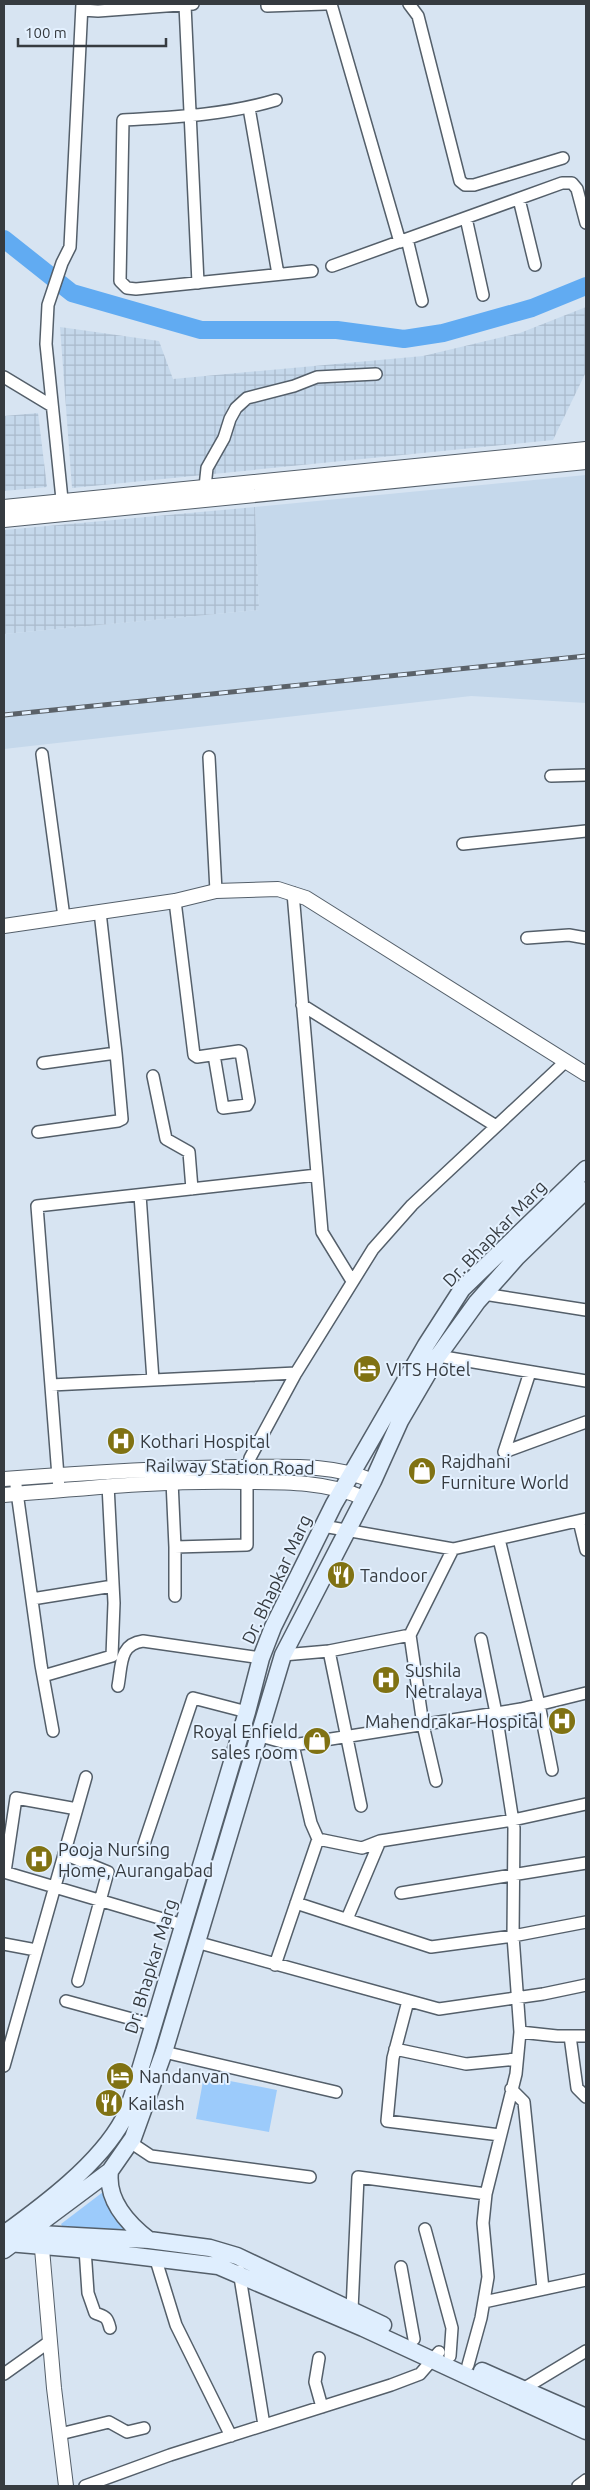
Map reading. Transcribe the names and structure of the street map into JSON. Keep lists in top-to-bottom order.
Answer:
{
  "streets": {
    "main road": ["Dr. Bhapkar Marg"],
    "street": ["Railway Station Road"]
  },
  "crossings": [
    ["Dr. Bhapkar Marg", "Railway Station Road"]
  ],
  "places": {
    "hotel": ["VITS Hotel", "Nandanvan"],
    "hospital": [
      "Kothari Hospital",
      "Sushila Netralaya",
      "Mahendrakar Hospital",
      "Pooja Nursing Home, Aurangabad"
    ],
    "shop": ["Rajdhani Furniture World", "Royal Enfield sales room"],
    "restaurant": ["Tandoor", "Kailash"]
  },
  "scale_bar": "100 m"
}
